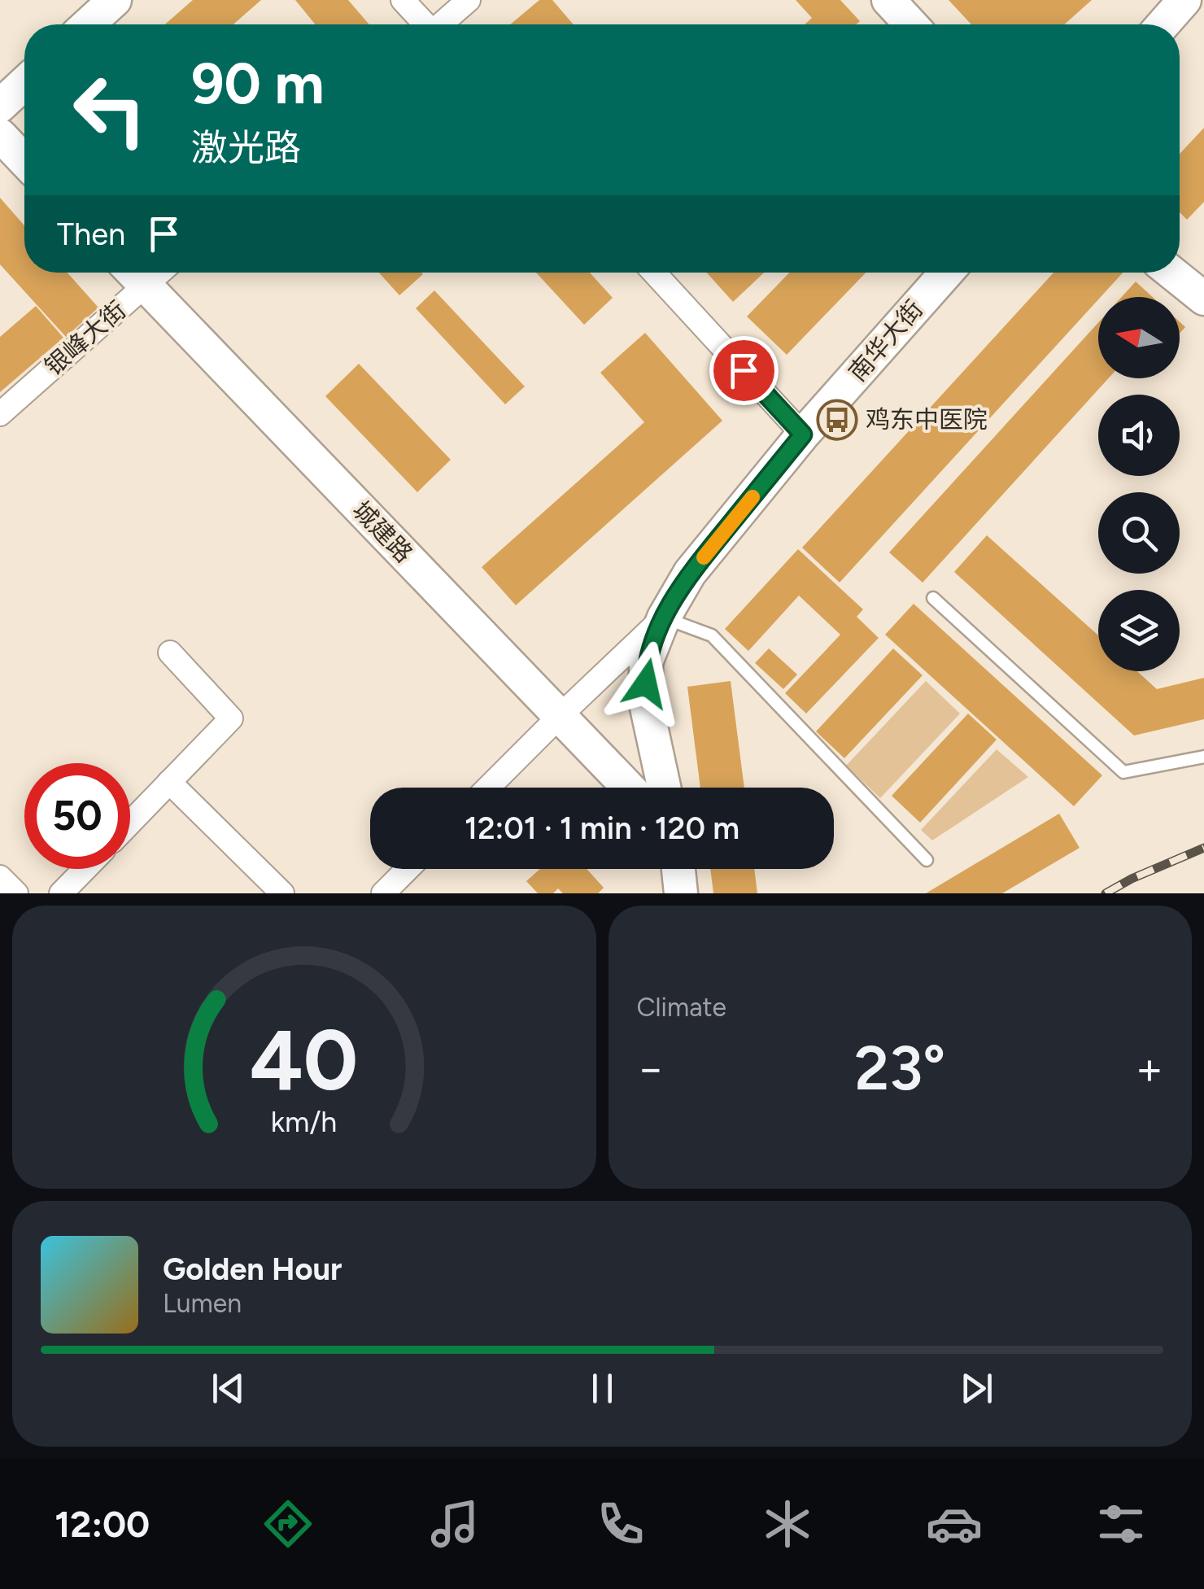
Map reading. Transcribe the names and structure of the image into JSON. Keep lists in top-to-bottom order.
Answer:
{
  "streets": {
    "street": ["银峰大街", "南华大街", "城建路"]
  },
  "crossings": [
    ["银峰大街", "城建路"]
  ],
  "places": {
    "bus stop": ["鸡东中医院"]
  },
  "north": "left",
  "page": {
    "turn": ["90 m", "激光路"],
    "then": "Then",
    "limit": "50",
    "trip": "12:01 · 1 min · 120 m",
    "tile": "Climate",
    "heat": ["−", "23°", "+"],
    "song": ["Golden Hour", "Lumen"],
    "tabs": "12:00",
    "gauge": ["40", "km/h"]
  }
}
